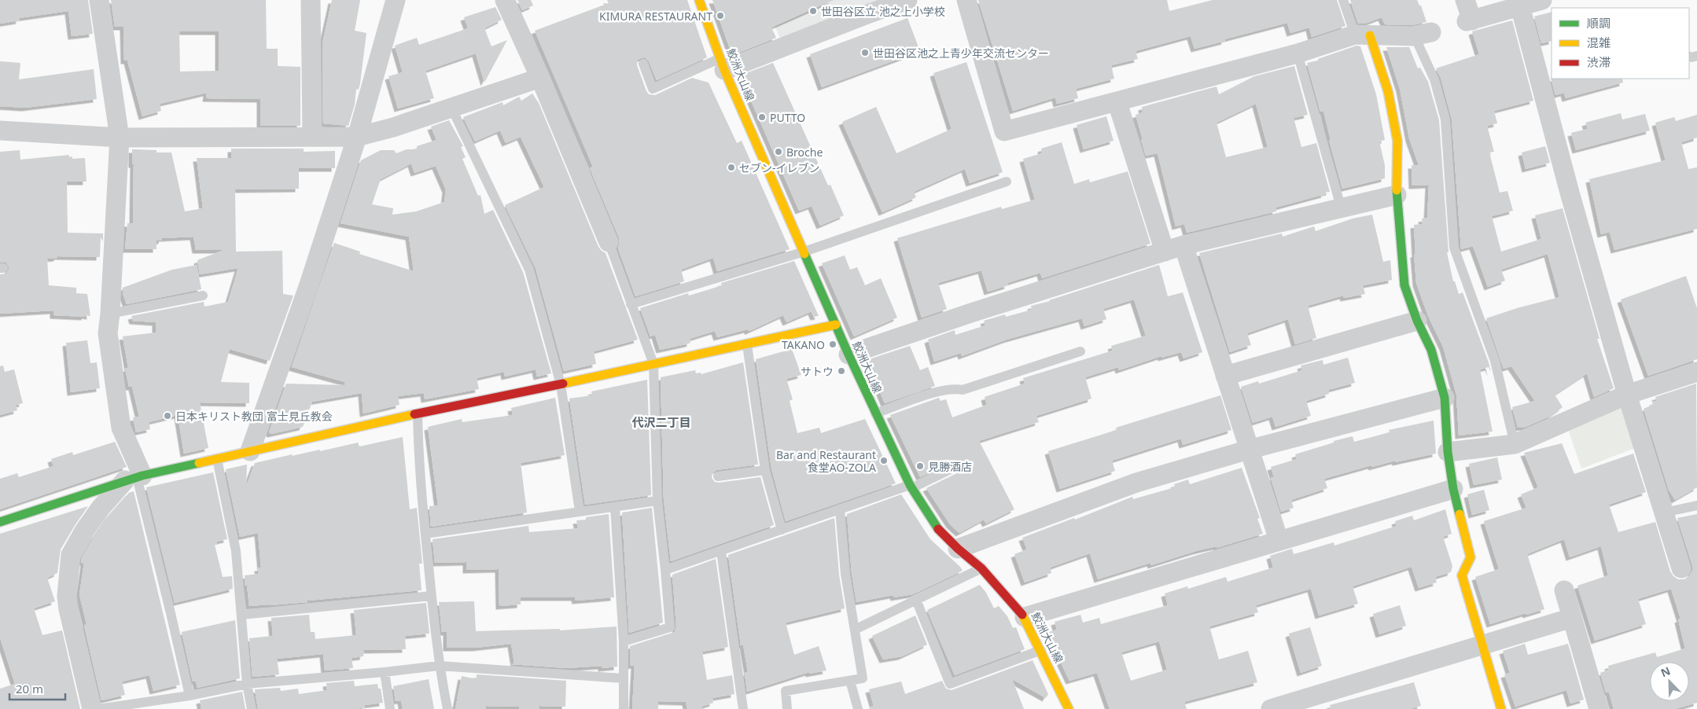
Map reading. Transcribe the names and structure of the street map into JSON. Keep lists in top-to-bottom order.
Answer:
{
  "streets": {
    "street": ["鮫洲大山線"]
  },
  "districts": ["代沢二丁目"],
  "places": [
    "世田谷区立 池之上小学校",
    "KIMURA RESTAURANT",
    "世田谷区池之上青少年交流センター",
    "PUTTO",
    "Broche",
    "セブン-イレブン",
    "TAKANO",
    "サトウ",
    "日本キリスト教団 富士見丘教会",
    "Bar and Restaurant 食堂AO-ZOLA",
    "見勝酒店"
  ],
  "legend": ["順調", "混雑", "渋滞"],
  "scale_bar": "20 m",
  "north": "top left"
}
